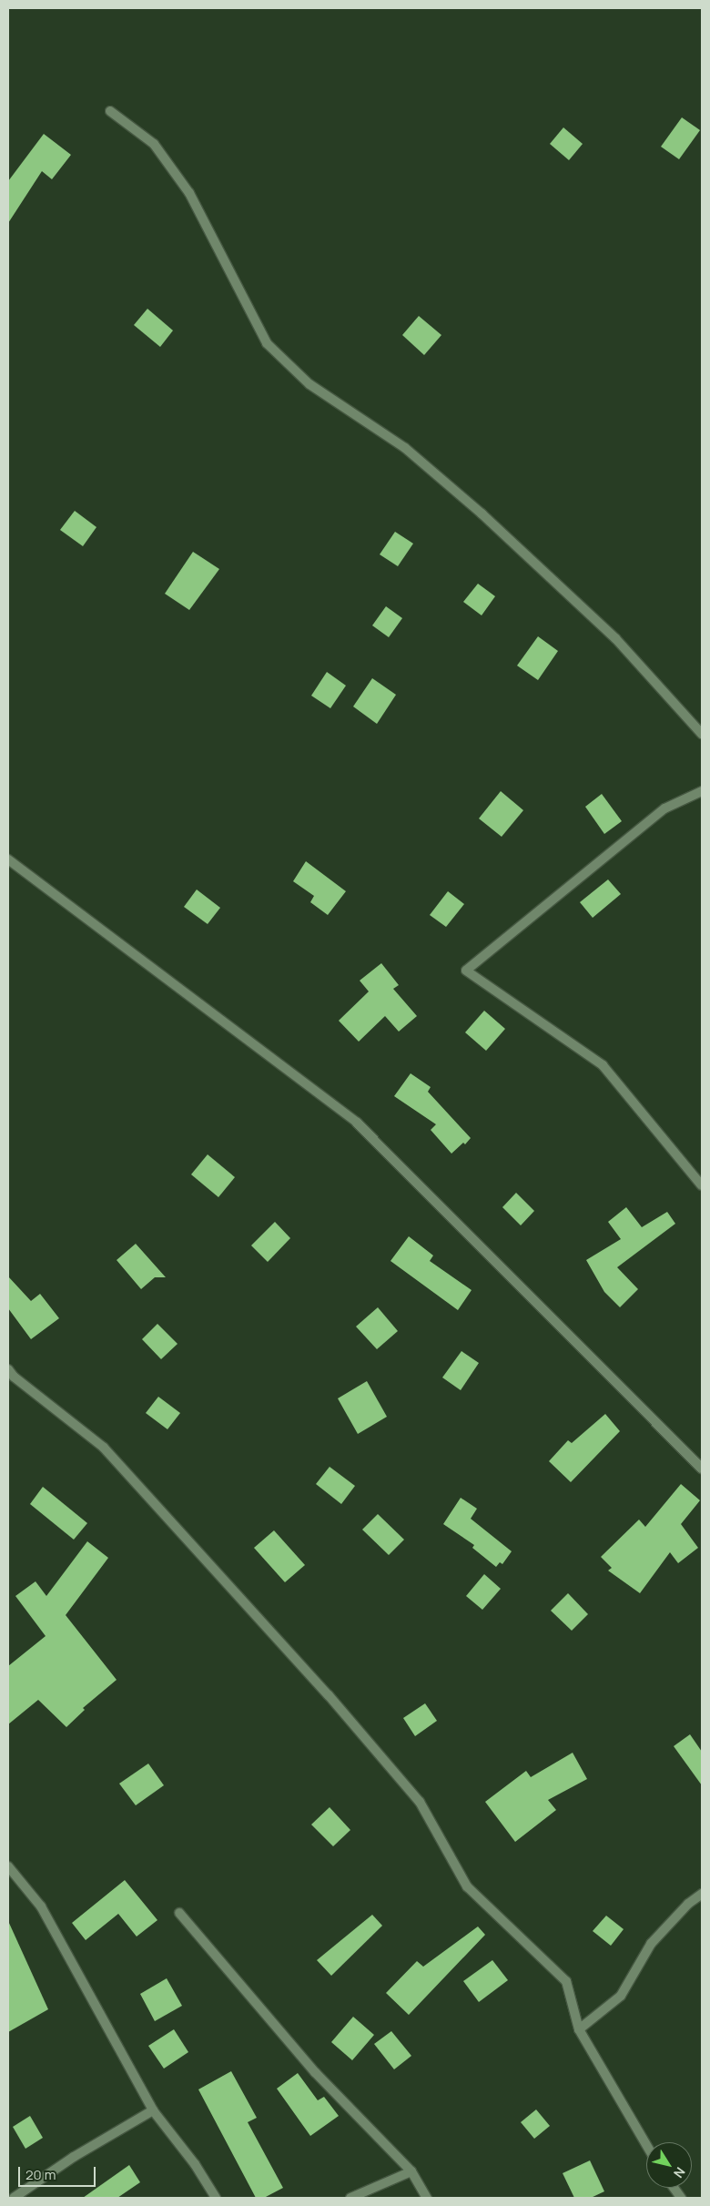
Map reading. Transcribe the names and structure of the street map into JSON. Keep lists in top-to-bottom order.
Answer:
{
  "scale_bar": "20 m",
  "north": "bottom right"
}
